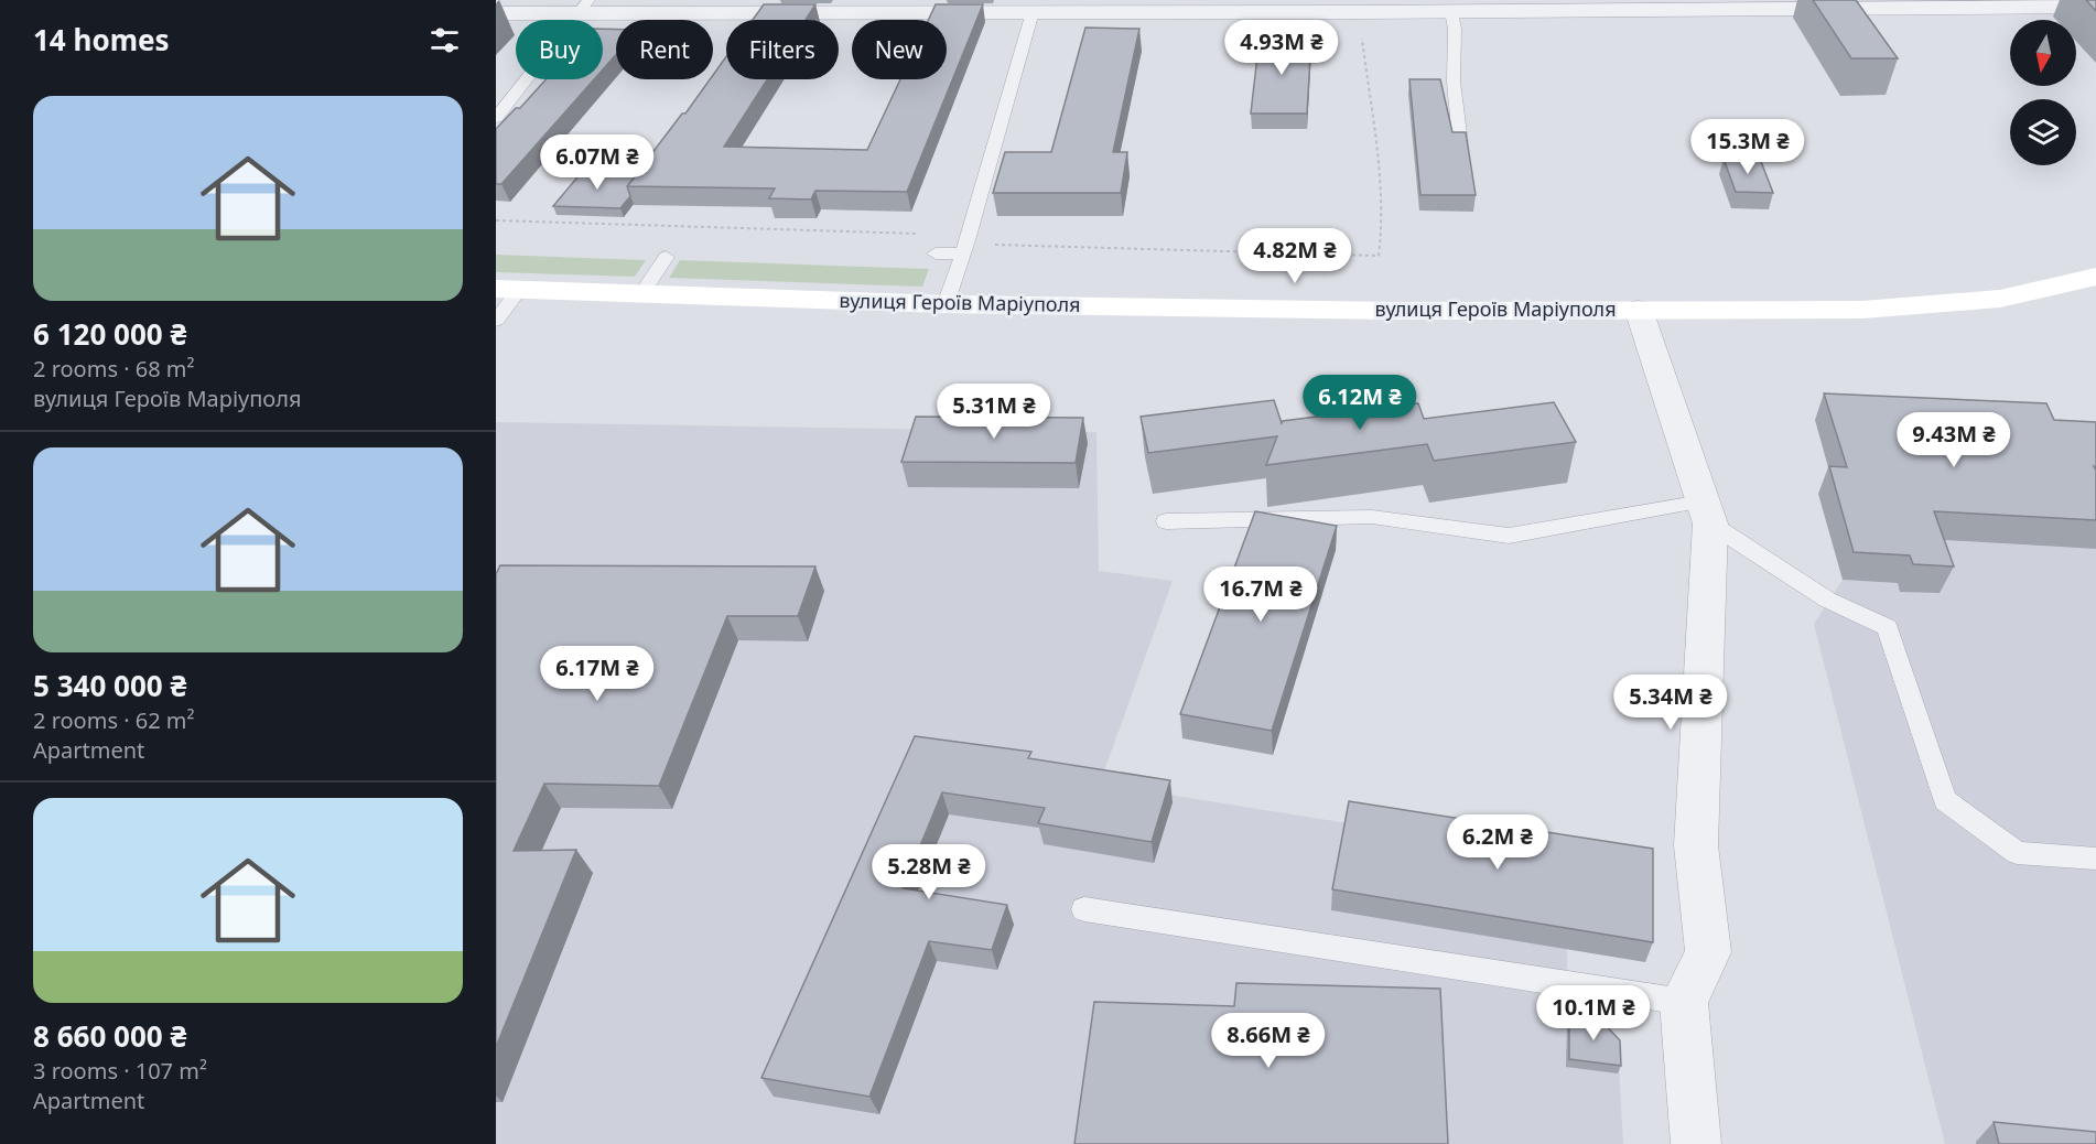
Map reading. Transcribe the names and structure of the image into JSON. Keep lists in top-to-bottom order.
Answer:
{
  "streets": {
    "main road": ["вулиця Героїв Маріуполя"]
  },
  "north": "bottom",
  "page": {
    "heading": "14 homes",
    "price": [
      "4.93M ₴",
      "15.3M ₴",
      "6.07M ₴",
      "4.82M ₴",
      "6.12M ₴",
      "5.31M ₴",
      "9.43M ₴",
      "16.7M ₴",
      "6.17M ₴",
      "5.34M ₴",
      "6.2M ₴",
      "5.28M ₴",
      "10.1M ₴",
      "8.66M ₴"
    ],
    "chip": [
      "Buy",
      "Rent",
      "Filters",
      "New"
    ],
    "list": [
      {
        "name": "6 120 000 ₴",
        "note": "2 rooms · 68 m² · вулиця Героїв Маріуполя"
      },
      {
        "name": "5 340 000 ₴",
        "note": "2 rooms · 62 m² · Apartment"
      },
      {
        "name": "8 660 000 ₴",
        "note": "3 rooms · 107 m² · Apartment"
      }
    ]
  }
}
